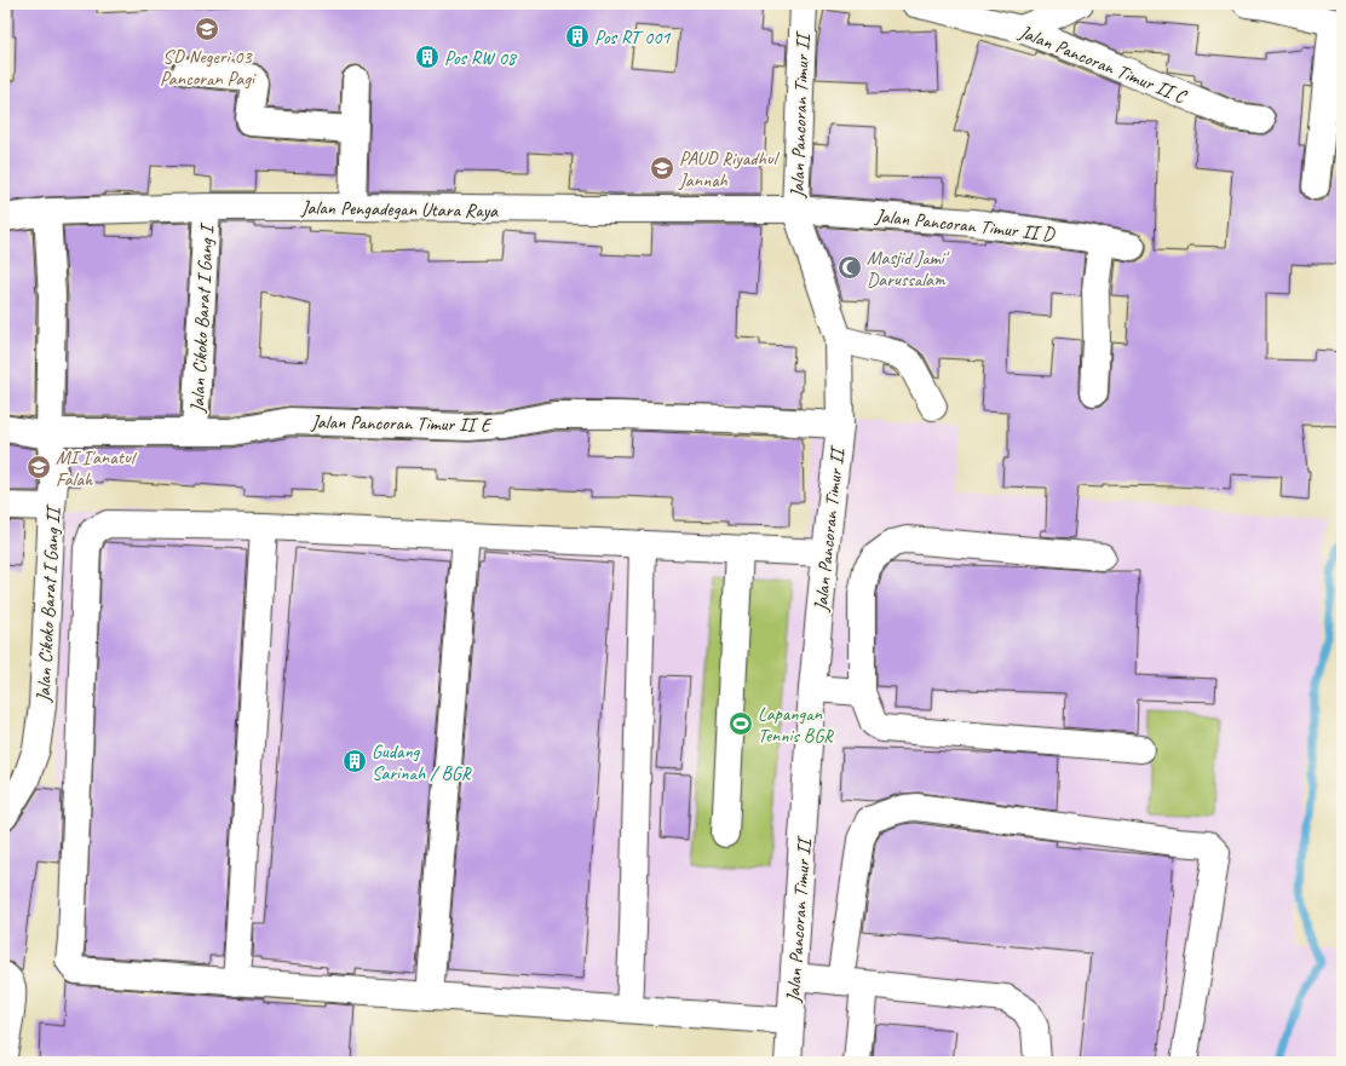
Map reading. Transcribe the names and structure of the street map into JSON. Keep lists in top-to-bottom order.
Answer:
{
  "streets": {
    "street": [
      "Jalan Pancoran Timur II C",
      "Jalan Pancoran Timur II",
      "Jalan Pengadegan Utara Raya",
      "Jalan Pancoran Timur II D",
      "Jalan Cikoko Barat I Gang I",
      "Jalan Pancoran Timur II E",
      "Jalan Cikoko Barat I Gang II"
    ]
  },
  "crossings": [
    ["Jalan Pancoran Timur II", "Jalan Pengadegan Utara Raya"],
    ["Jalan Pancoran Timur II", "Jalan Pancoran Timur II D"],
    ["Jalan Pancoran Timur II", "Jalan Pancoran Timur II E"],
    ["Jalan Pengadegan Utara Raya", "Jalan Pancoran Timur II D"],
    ["Jalan Pengadegan Utara Raya", "Jalan Cikoko Barat I Gang I"],
    ["Jalan Pengadegan Utara Raya", "Jalan Cikoko Barat I Gang II"],
    ["Jalan Cikoko Barat I Gang I", "Jalan Pancoran Timur II E"],
    ["Jalan Pancoran Timur II E", "Jalan Cikoko Barat I Gang II"]
  ],
  "places": {
    "school or university": ["SD Negeri 03 Pancoran Pagi", "PAUD Riyadhul Jannah", "MI I'anatul Falah"],
    "building": ["Pos RT 001", "Pos RW 08", "Gudang Sarinah / BGR"],
    "mosque": ["Masjid Jami' Darussalam"],
    "sports": ["Lapangan Tennis BGR"]
  }
}
